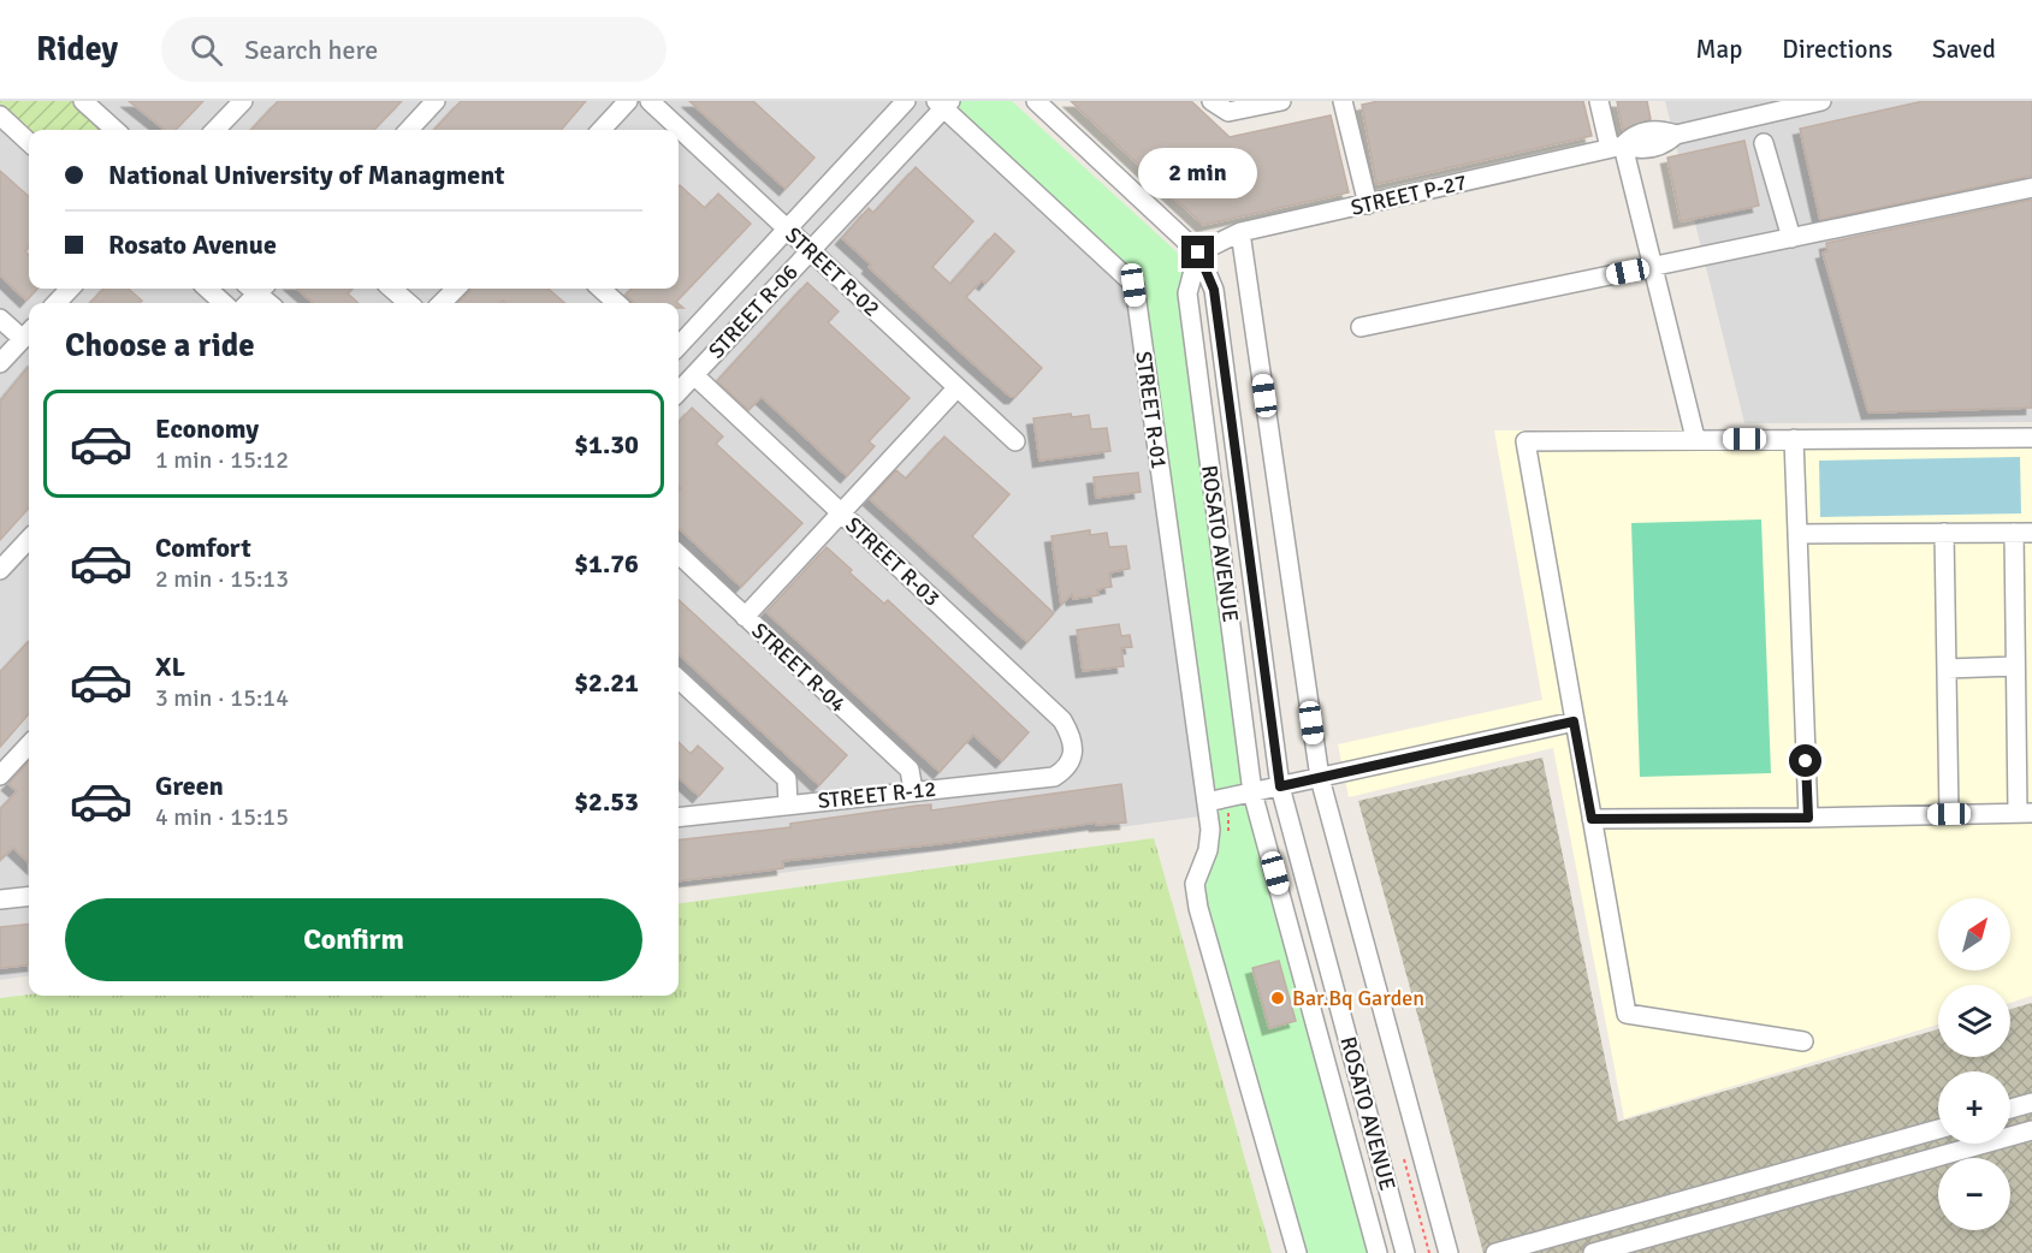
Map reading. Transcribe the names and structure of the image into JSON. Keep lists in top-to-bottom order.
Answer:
{
  "streets": {
    "street": [
      "STREET P-27",
      "STREET R-02",
      "STREET R-06",
      "STREET R-01",
      "ROSATO AVENUE",
      "STREET R-03",
      "STREET R-04",
      "STREET R-12"
    ]
  },
  "crossings": [
    ["STREET P-27", "ROSATO AVENUE"],
    ["STREET R-02", "STREET R-06"],
    ["STREET R-06", "STREET R-01"],
    ["STREET R-06", "STREET R-03"],
    ["STREET R-03", "STREET R-12"],
    ["STREET R-04", "STREET R-12"]
  ],
  "places": ["Bar.Bq Garden"],
  "north": "top right",
  "page": {
    "header": "Ridey",
    "search": "Search here",
    "nav": ["Map", "Directions", "Saved"],
    "banner": ["National University of Managment", "Rosato Avenue"],
    "bubble": "2 min",
    "heading": "Choose a ride",
    "list": [
      {
        "name": "Economy",
        "note": "1 min · 15:12",
        "value": "$1.30"
      },
      {
        "name": "Comfort",
        "note": "2 min · 15:13",
        "value": "$1.76"
      },
      {
        "name": "XL",
        "note": "3 min · 15:14",
        "value": "$2.21"
      },
      {
        "name": "Green",
        "note": "4 min · 15:15",
        "value": "$2.53"
      }
    ],
    "buttons": "Confirm",
    "map_buttons": ["+", "−"]
  }
}
